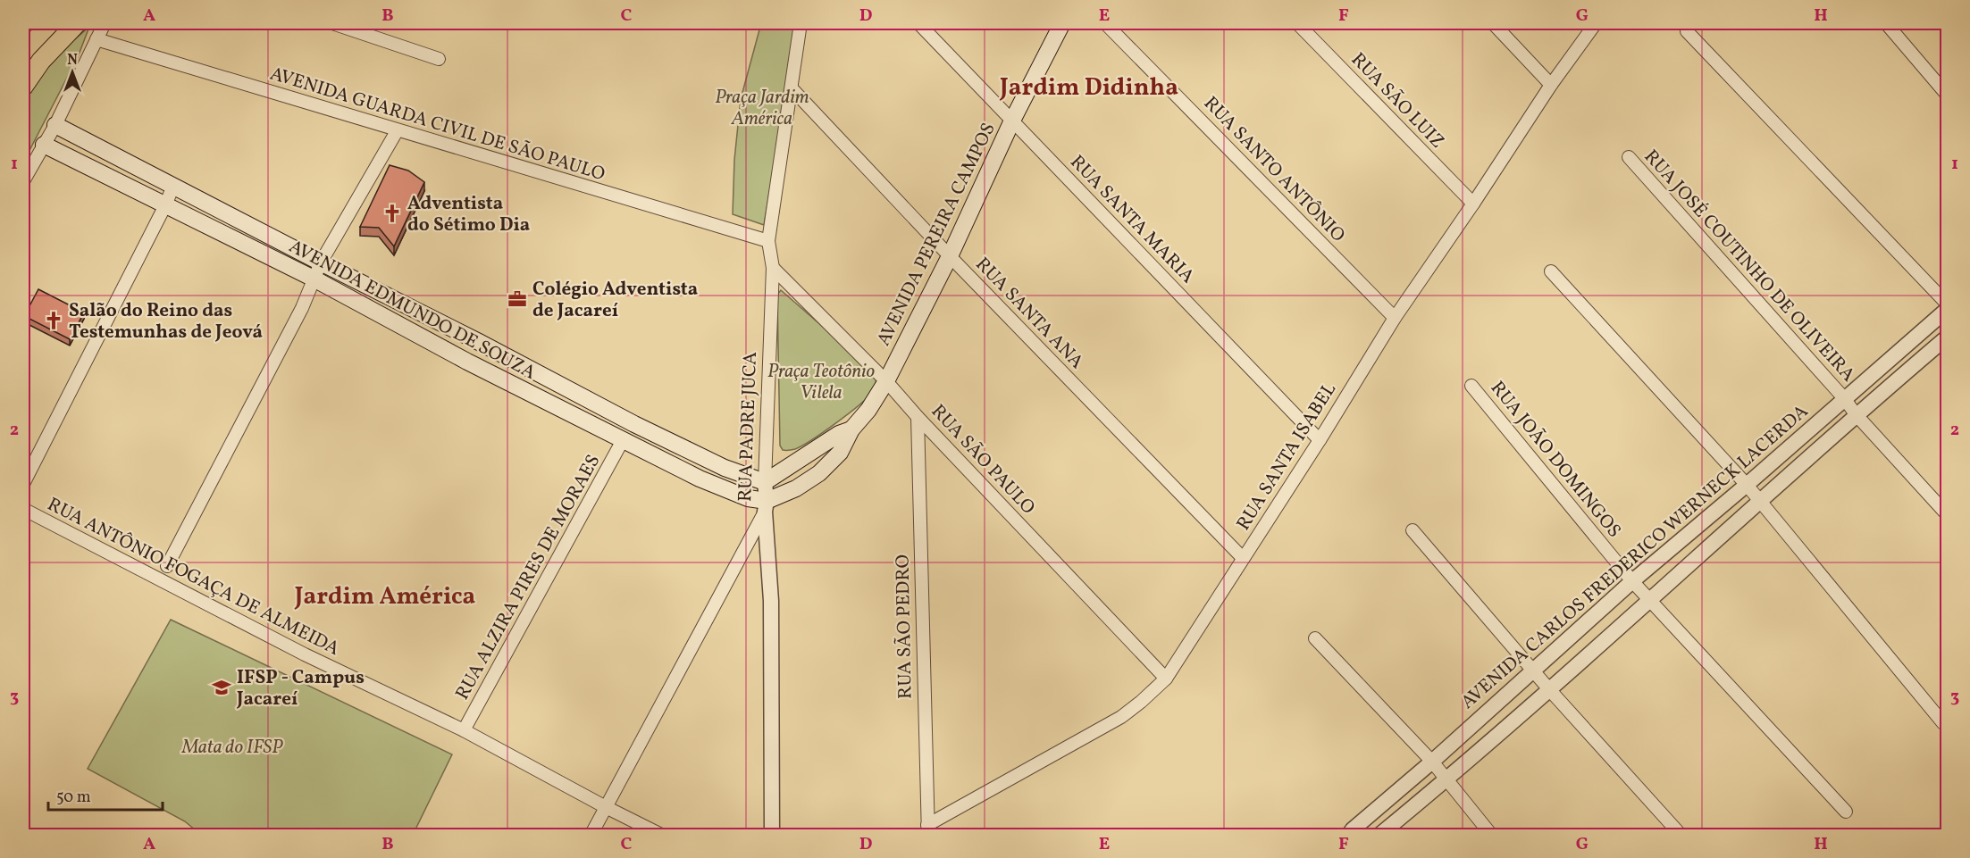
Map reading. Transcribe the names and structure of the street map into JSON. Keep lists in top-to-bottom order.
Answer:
{
  "streets": {
    "main road": ["AVENIDA PEREIRA CAMPOS", "AVENIDA EDMUNDO DE SOUZA"],
    "street": [
      "RUA SÃO LUIZ",
      "AVENIDA GUARDA CIVIL DE SÃO PAULO",
      "RUA SANTO ANTÔNIO",
      "RUA SANTA MARIA",
      "RUA JOSÉ COUTINHO DE OLIVEIRA",
      "RUA SANTA ANA",
      "RUA PADRE JUCA",
      "RUA SANTA ISABEL",
      "RUA SÃO PAULO",
      "RUA JOÃO DOMINGOS",
      "AVENIDA CARLOS FREDERICO WERNECK LACERDA",
      "RUA ANTÔNIO FOGAÇA DE ALMEIDA",
      "RUA ALZIRA PIRES DE MORAES",
      "RUA SÃO PEDRO"
    ]
  },
  "crossings": [
    ["RUA SÃO LUIZ", "RUA SANTA ISABEL"],
    ["AVENIDA GUARDA CIVIL DE SÃO PAULO", "RUA PADRE JUCA"],
    ["RUA SANTO ANTÔNIO", "RUA SANTA ISABEL"],
    ["RUA SANTA MARIA", "AVENIDA PEREIRA CAMPOS"],
    ["RUA SANTA MARIA", "RUA SANTA ISABEL"],
    ["AVENIDA PEREIRA CAMPOS", "AVENIDA EDMUNDO DE SOUZA"],
    ["AVENIDA PEREIRA CAMPOS", "RUA SANTA ANA"],
    ["AVENIDA PEREIRA CAMPOS", "RUA PADRE JUCA"],
    ["AVENIDA PEREIRA CAMPOS", "RUA SÃO PAULO"],
    ["RUA JOSÉ COUTINHO DE OLIVEIRA", "AVENIDA CARLOS FREDERICO WERNECK LACERDA"],
    ["AVENIDA EDMUNDO DE SOUZA", "RUA PADRE JUCA"],
    ["AVENIDA EDMUNDO DE SOUZA", "RUA ALZIRA PIRES DE MORAES"],
    ["RUA SANTA ANA", "RUA PADRE JUCA"],
    ["RUA SANTA ANA", "RUA SANTA ISABEL"],
    ["RUA PADRE JUCA", "RUA SÃO PAULO"],
    ["RUA SANTA ISABEL", "RUA SÃO PAULO"],
    ["RUA SANTA ISABEL", "RUA SÃO PEDRO"],
    ["RUA SÃO PAULO", "RUA SÃO PEDRO"],
    ["RUA JOÃO DOMINGOS", "AVENIDA CARLOS FREDERICO WERNECK LACERDA"],
    ["RUA ANTÔNIO FOGAÇA DE ALMEIDA", "RUA ALZIRA PIRES DE MORAES"]
  ],
  "districts": ["Jardim Didinha", "Jardim América"],
  "parks": ["Praça Jardim América", "Praça Teotônio Vilela", "Mata do IFSP"],
  "places": {
    "church": ["Adventista do Sétimo Dia", "Salão do Reino das Testemunhas de Jeová"],
    "office": ["Colégio Adventista de Jacareí"],
    "school or university": ["IFSP - Campus Jacareí"]
  },
  "scale_bar": "50 m",
  "north": "top",
  "grid": {
    "columns": [
      "A",
      "B",
      "C",
      "D",
      "E",
      "F",
      "G",
      "H"
    ],
    "rows": ["1", "2", "3"]
  }
}
